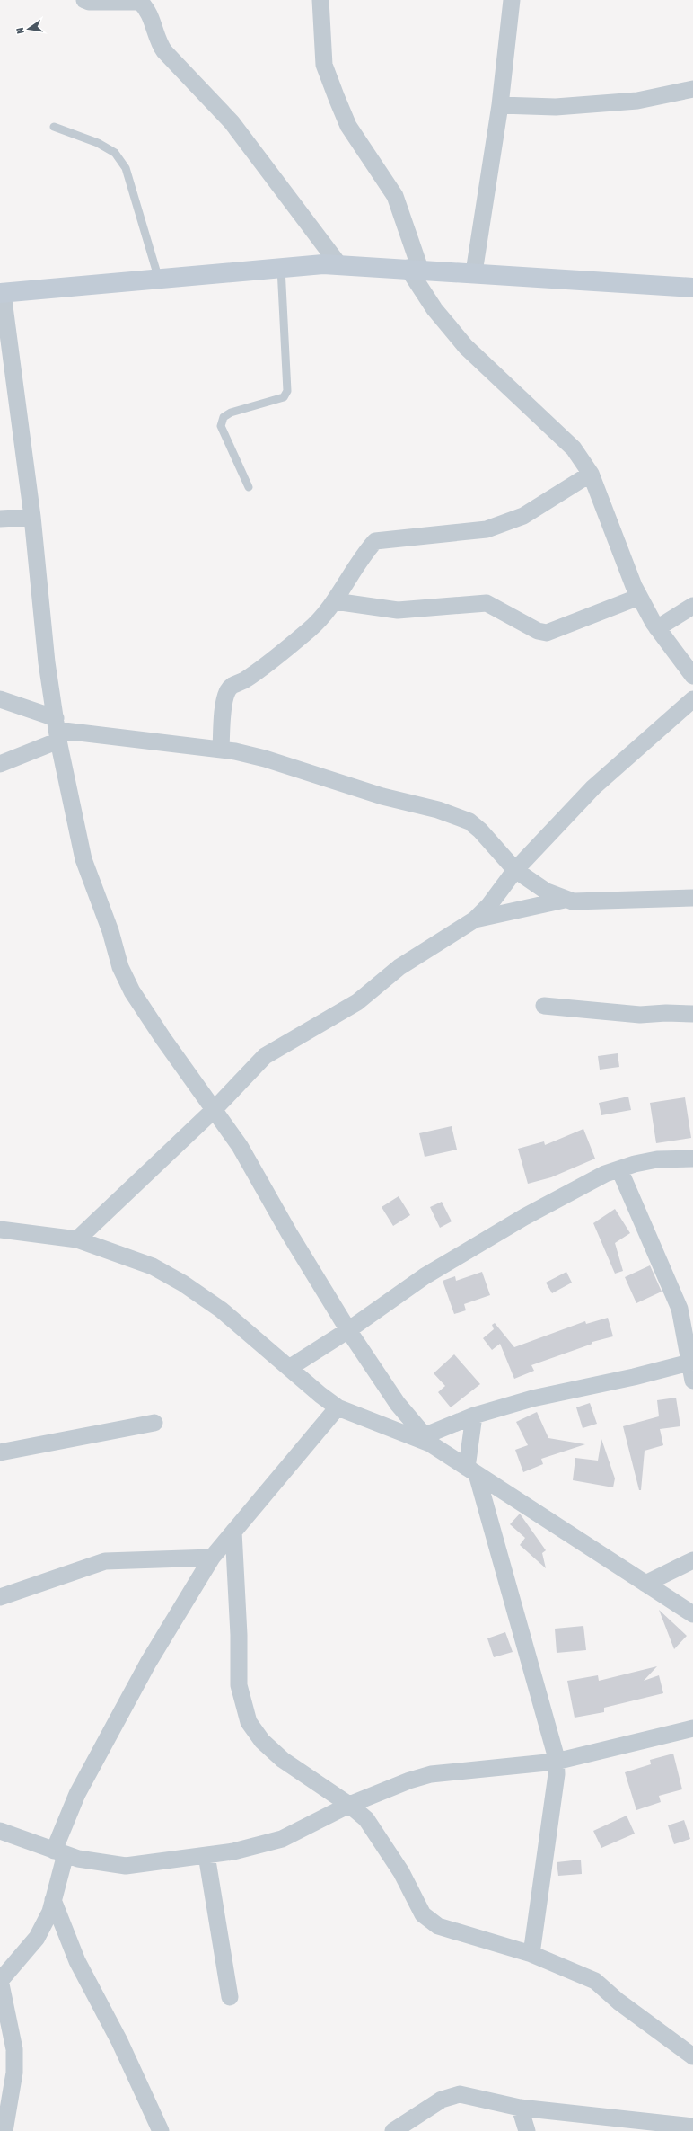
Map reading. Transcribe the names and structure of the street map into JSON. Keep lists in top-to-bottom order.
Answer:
{
  "north": "left"
}
